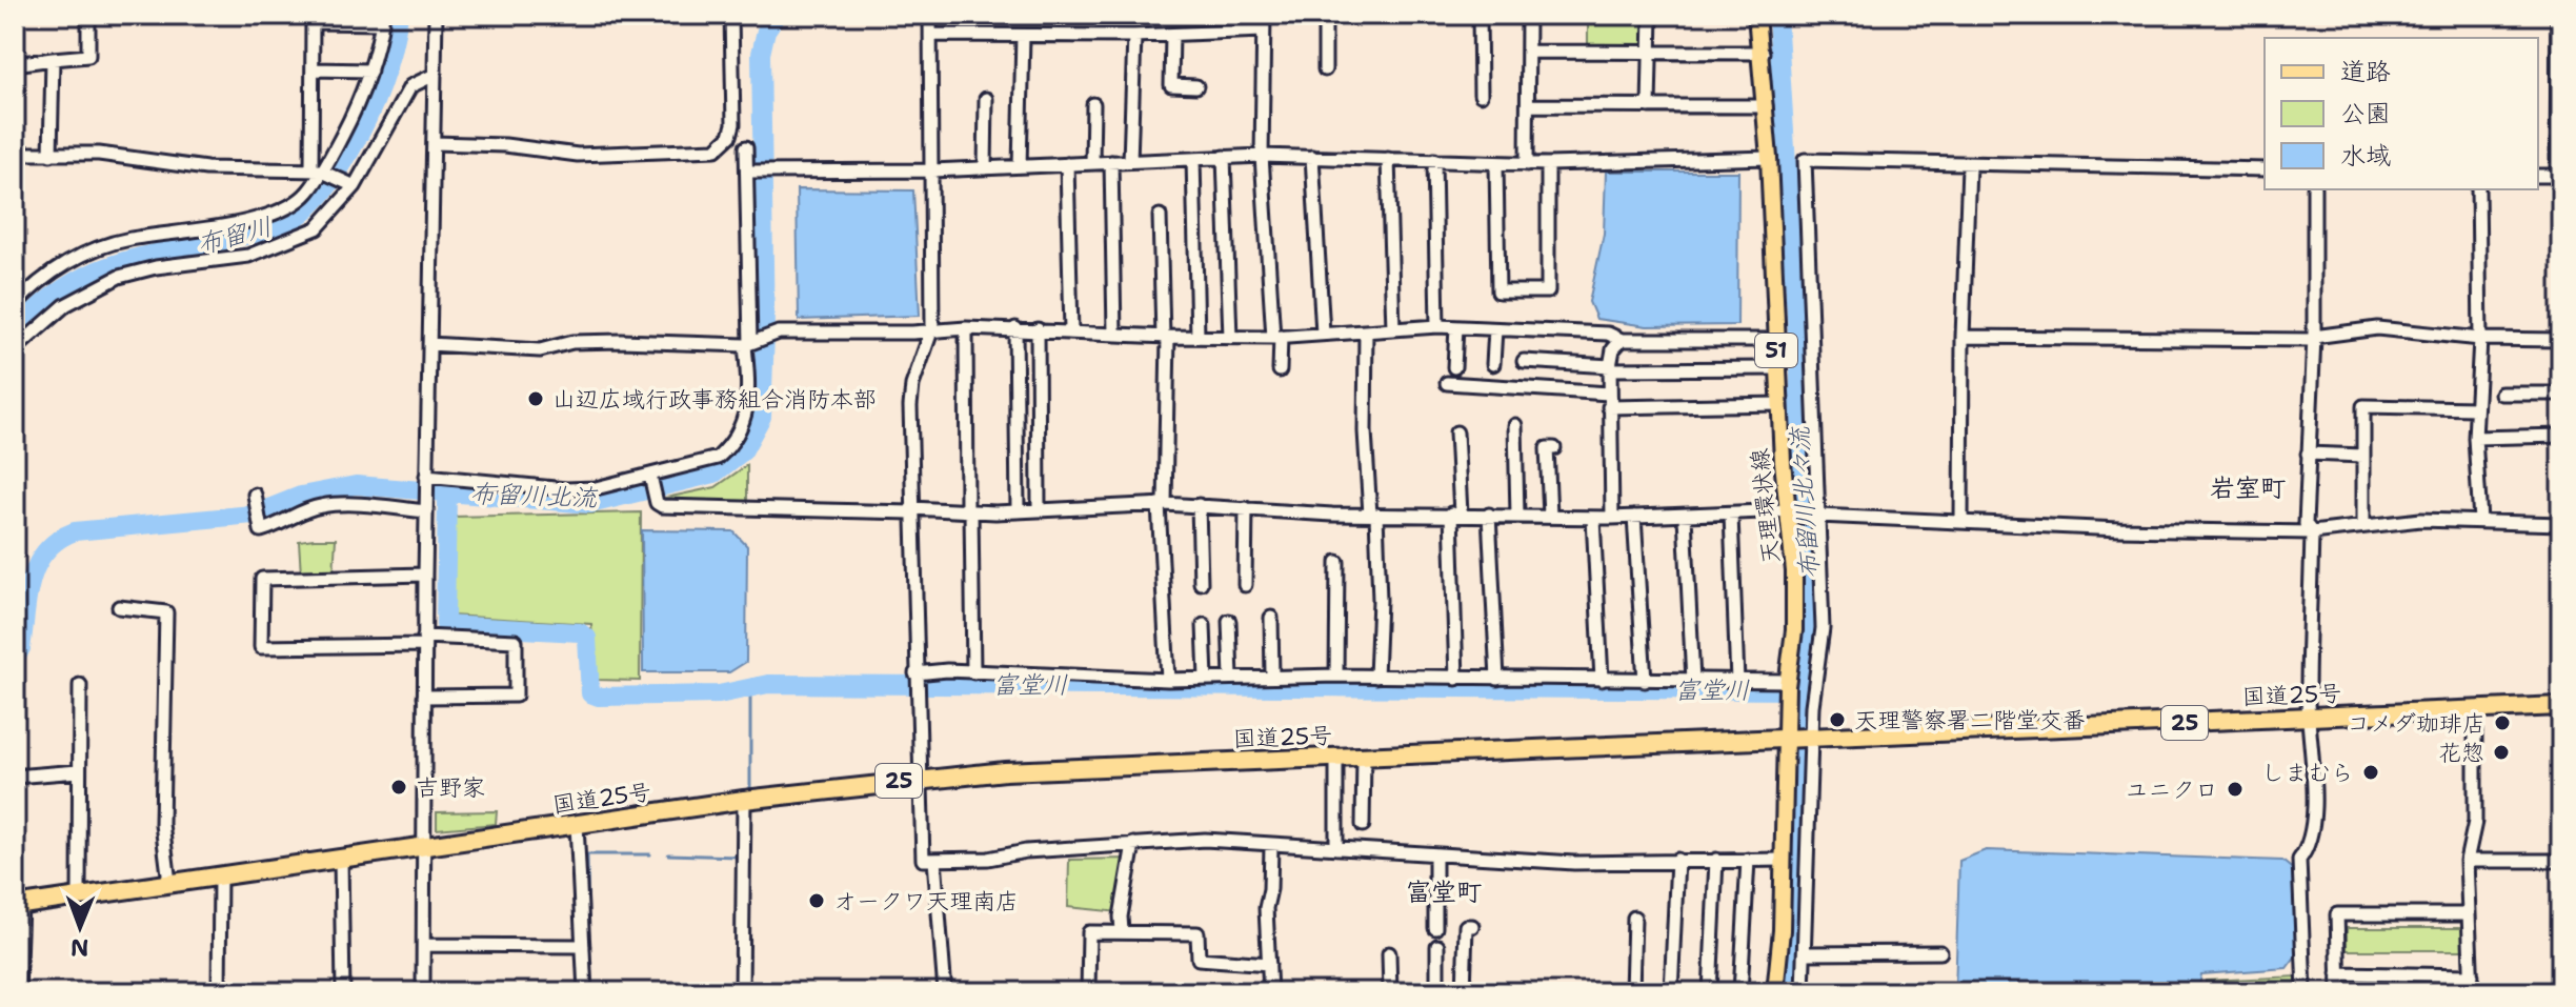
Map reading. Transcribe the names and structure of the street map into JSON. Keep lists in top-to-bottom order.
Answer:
{
  "streets": {
    "highway": ["国道25号", "25"],
    "main road": ["51", "天理環状線"]
  },
  "crossings": [
    ["天理環状線", "国道25号"]
  ],
  "districts": ["岩室町", "富堂町"],
  "water": [
    "布留川",
    "布留川北流",
    "布留川北々流",
    "富堂川"
  ],
  "places": [
    "山辺広域行政事務組合消防本部",
    "天理警察署二階堂交番",
    "コメダ珈琲店",
    "花惣",
    "しまむら",
    "吉野家",
    "ユニクロ",
    "オークワ天理南店"
  ],
  "legend": ["道路", "公園", "水域"],
  "north": "bottom"
}
